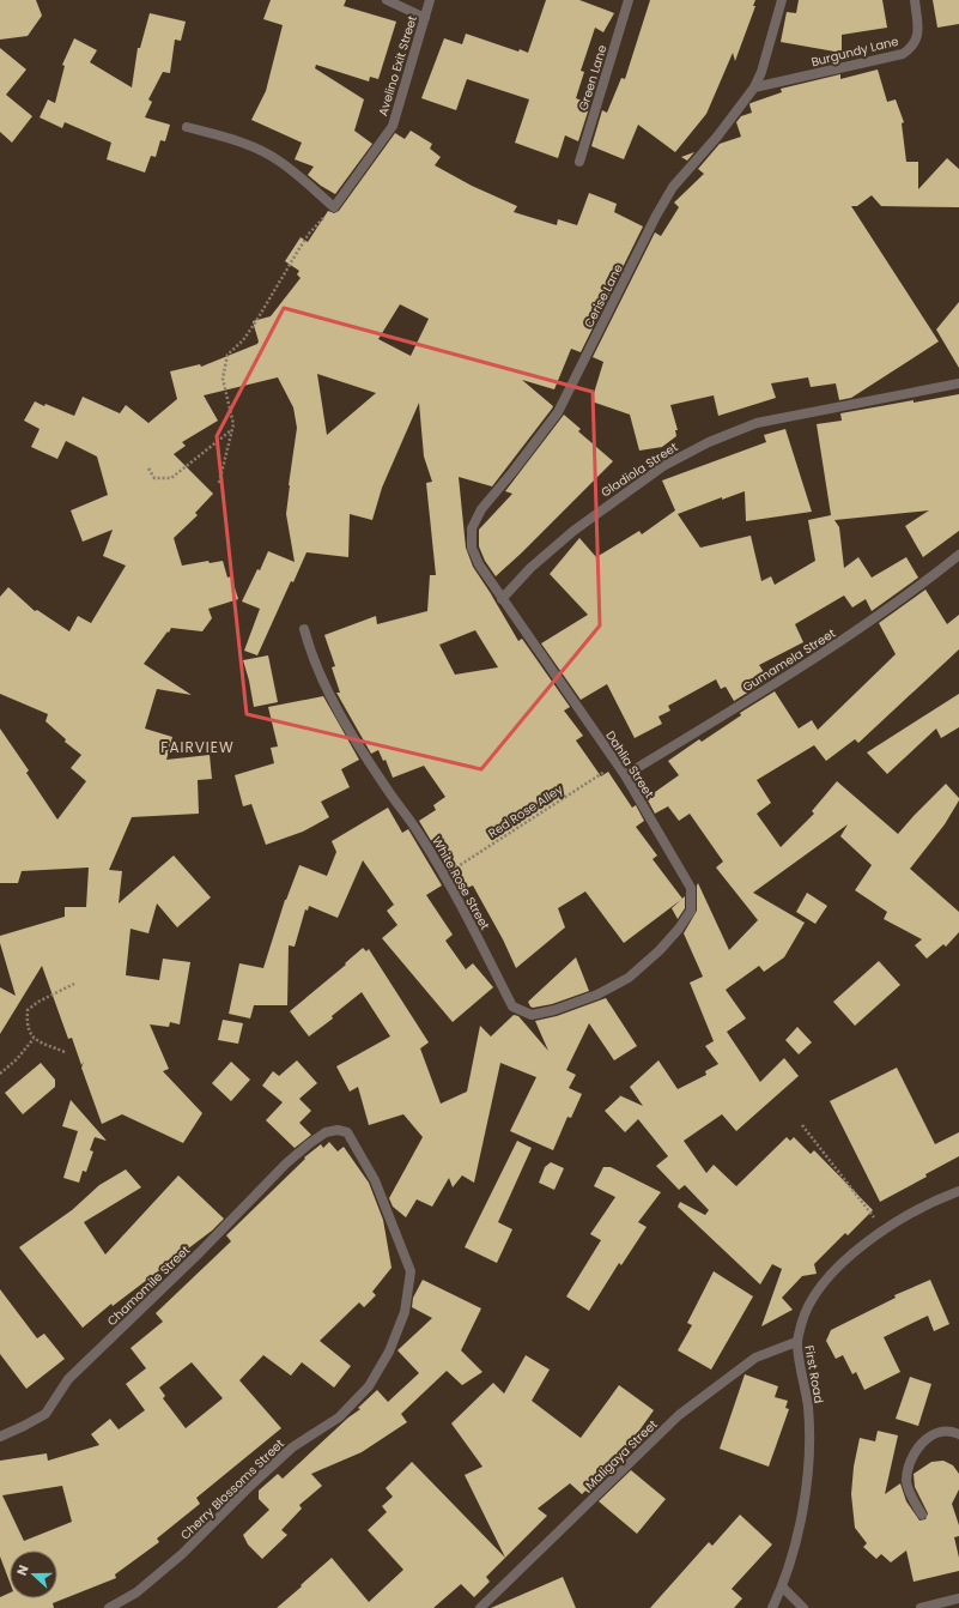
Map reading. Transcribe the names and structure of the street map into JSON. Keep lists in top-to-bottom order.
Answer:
{
  "streets": {
    "street": [
      "Burgundy Lane",
      "Avelino Exit Street",
      "Green Lane",
      "Cerise Lane",
      "Gladiola Street",
      "Gumamela Street",
      "Dahlia Street",
      "White Rose Street",
      "Chamomile Street",
      "First Road",
      "Maligaya Street",
      "Cherry Blossoms Street"
    ],
    "path": ["Red Rose Alley"]
  },
  "crossings": [
    ["Burgundy Lane", "Cerise Lane"],
    ["Cerise Lane", "Gladiola Street"],
    ["Cerise Lane", "Dahlia Street"],
    ["Gladiola Street", "Dahlia Street"],
    ["Gumamela Street", "Dahlia Street"],
    ["Dahlia Street", "Red Rose Alley"],
    ["Dahlia Street", "White Rose Street"],
    ["Red Rose Alley", "White Rose Street"],
    ["Chamomile Street", "Cherry Blossoms Street"],
    ["First Road", "Maligaya Street"]
  ],
  "districts": ["FAIRVIEW"],
  "north": "left"
}
